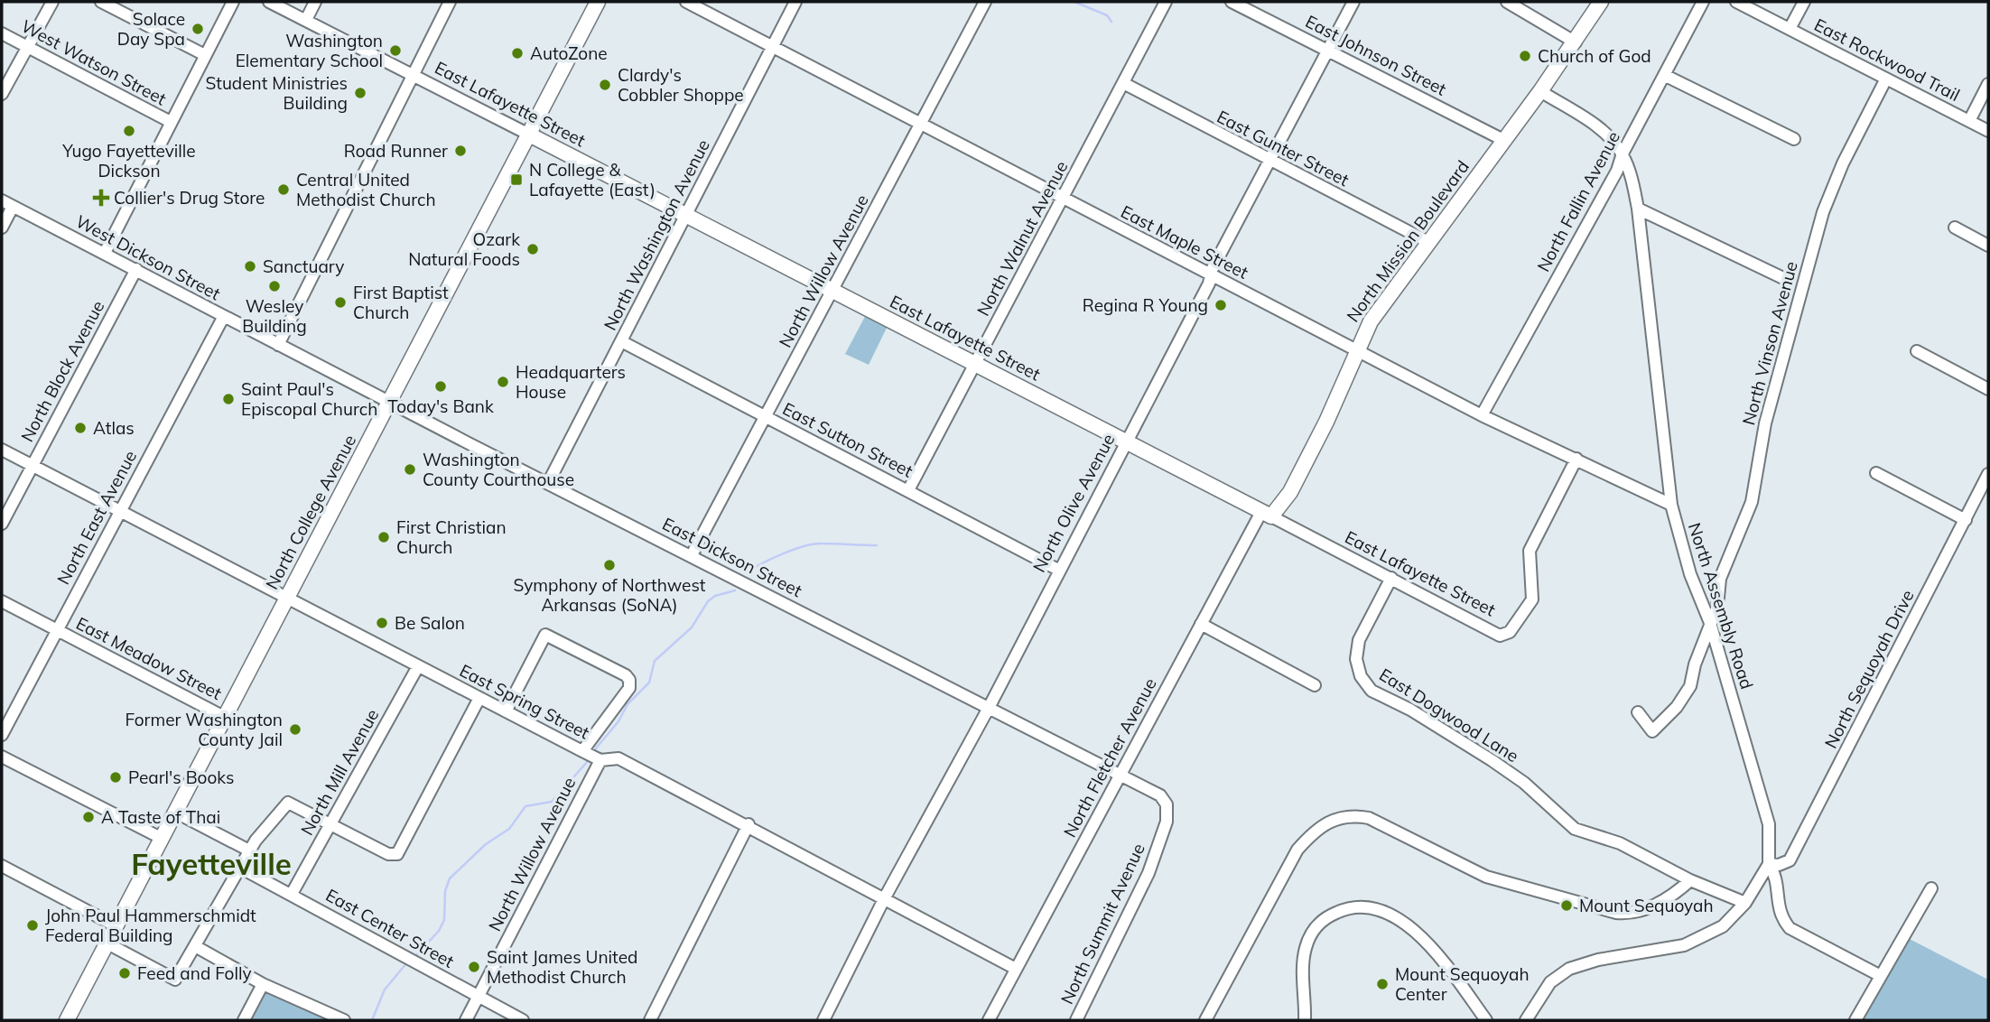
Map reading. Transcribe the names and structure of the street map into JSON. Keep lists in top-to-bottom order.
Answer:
{
  "streets": {
    "main road": ["East Lafayette Street", "North Mission Boulevard", "North College Avenue"],
    "street": [
      "East Johnson Street",
      "East Rockwood Trail",
      "West Watson Street",
      "East Gunter Street",
      "North Fallin Avenue",
      "North Washington Avenue",
      "North Walnut Avenue",
      "East Maple Street",
      "West Dickson Street",
      "North Willow Avenue",
      "North Vinson Avenue",
      "North Block Avenue",
      "East Sutton Street",
      "North Olive Avenue",
      "North East Avenue",
      "East Dickson Street",
      "North Assembly Road",
      "East Meadow Street",
      "North Sequoyah Drive",
      "East Spring Street",
      "East Dogwood Lane",
      "North Fletcher Avenue",
      "North Mill Avenue",
      "North Summit Avenue",
      "East Center Street"
    ]
  },
  "crossings": [
    ["East Johnson Street", "North Mission Boulevard"],
    ["East Johnson Street", "North Olive Avenue"],
    ["East Rockwood Trail", "North Vinson Avenue"],
    ["East Lafayette Street", "North Washington Avenue"],
    ["East Lafayette Street", "North Walnut Avenue"],
    ["East Lafayette Street", "North Mission Boulevard"],
    ["East Lafayette Street", "East Maple Street"],
    ["East Lafayette Street", "North Willow Avenue"],
    ["East Lafayette Street", "North Olive Avenue"],
    ["East Lafayette Street", "North College Avenue"],
    ["East Lafayette Street", "East Dogwood Lane"],
    ["East Lafayette Street", "North Fletcher Avenue"],
    ["East Gunter Street", "North Walnut Avenue"],
    ["East Gunter Street", "North Mission Boulevard"],
    ["East Gunter Street", "North Olive Avenue"],
    ["North Fallin Avenue", "East Maple Street"],
    ["North Fallin Avenue", "North Assembly Road"],
    ["North Washington Avenue", "East Maple Street"],
    ["North Washington Avenue", "East Sutton Street"],
    ["North Washington Avenue", "East Dickson Street"],
    ["North Walnut Avenue", "East Maple Street"],
    ["North Walnut Avenue", "East Sutton Street"],
    ["North Mission Boulevard", "East Maple Street"],
    ["North Mission Boulevard", "North Assembly Road"],
    ["North Mission Boulevard", "North Fletcher Avenue"],
    ["East Maple Street", "North Willow Avenue"],
    ["East Maple Street", "North Olive Avenue"],
    ["East Maple Street", "North Assembly Road"],
    ["West Dickson Street", "North Block Avenue"],
    ["West Dickson Street", "North East Avenue"],
    ["West Dickson Street", "East Dickson Street"],
    ["North Willow Avenue", "East Sutton Street"],
    ["North Willow Avenue", "East Dickson Street"],
    ["North Willow Avenue", "East Spring Street"],
    ["North Willow Avenue", "East Center Street"],
    ["North Vinson Avenue", "North Assembly Road"],
    ["North Block Avenue", "East Spring Street"],
    ["East Sutton Street", "North Olive Avenue"],
    ["North Olive Avenue", "East Dickson Street"],
    ["North Olive Avenue", "East Spring Street"],
    ["North College Avenue", "East Dickson Street"],
    ["North College Avenue", "East Meadow Street"],
    ["North College Avenue", "East Spring Street"],
    ["North East Avenue", "East Meadow Street"],
    ["North East Avenue", "East Spring Street"],
    ["East Dickson Street", "North Fletcher Avenue"],
    ["East Dickson Street", "North Summit Avenue"],
    ["North Assembly Road", "North Sequoyah Drive"],
    ["East Spring Street", "North Fletcher Avenue"],
    ["East Spring Street", "North Mill Avenue"],
    ["North Mill Avenue", "East Center Street"]
  ],
  "districts": ["Fayetteville"],
  "places": {
    "other": [
      "Solace Day Spa",
      "Washington Elementary School",
      "AutoZone",
      "Church of God",
      "Clardy's Cobbler Shoppe",
      "Student Ministries Building",
      "Yugo Fayetteville Dickson",
      "Road Runner",
      "Central United Methodist Church",
      "Ozark Natural Foods",
      "Sanctuary",
      "Wesley Building",
      "First Baptist Church",
      "Regina R Young",
      "Headquarters House",
      "Today's Bank",
      "Saint Paul's Episcopal Church",
      "Atlas",
      "Washington County Courthouse",
      "First Christian Church",
      "Symphony of Northwest Arkansas (SoNA)",
      "Be Salon",
      "Former Washington County Jail",
      "Pearl's Books",
      "A Taste of Thai",
      "Mount Sequoyah",
      "John Paul Hammerschmidt Federal Building",
      "Saint James United Methodist Church",
      "Feed and Folly",
      "Mount Sequoyah Center"
    ],
    "transit": ["N College & Lafayette (East)"],
    "health": ["Collier's Drug Store"]
  }
}
